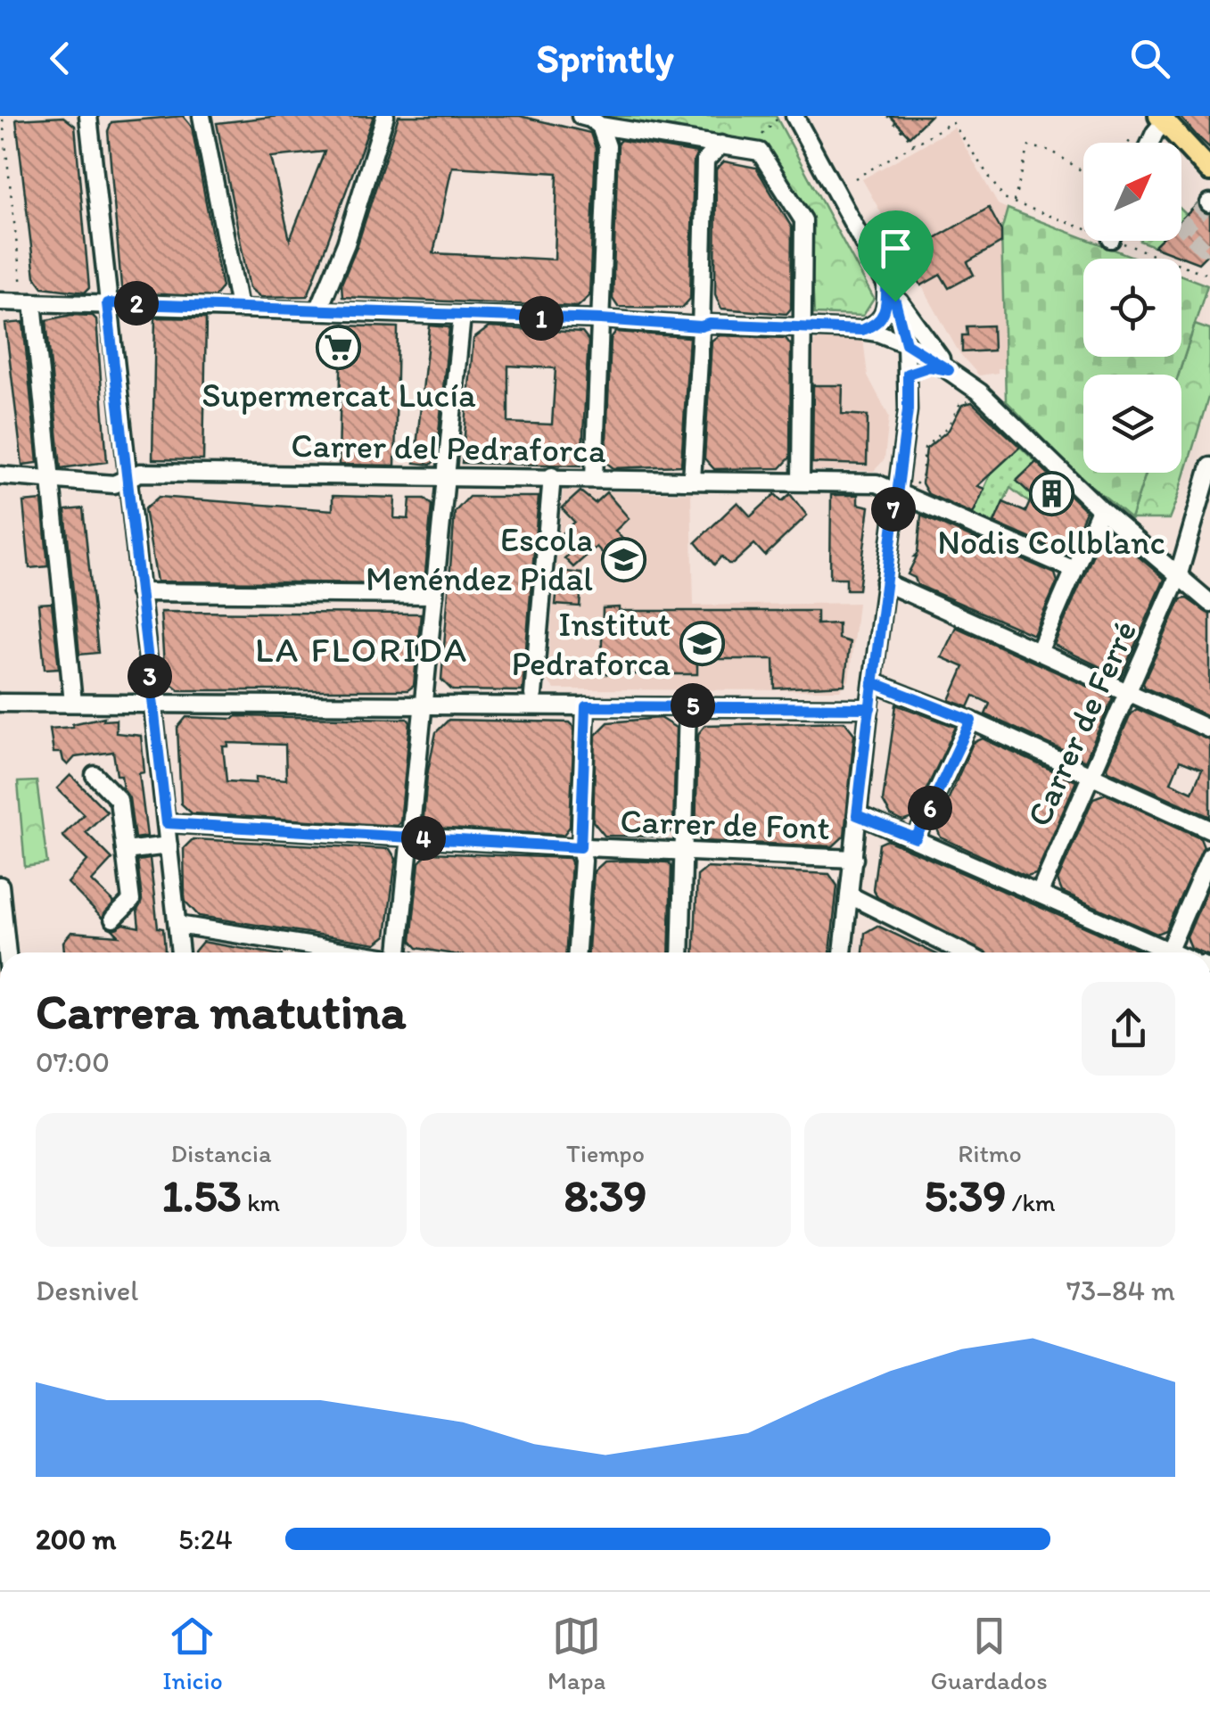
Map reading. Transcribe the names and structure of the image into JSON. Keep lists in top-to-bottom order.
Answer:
{
  "streets": {
    "street": ["Carrer del Pedraforca", "Carrer de Ferré", "Carrer de Font"]
  },
  "districts": ["LA FLORIDA"],
  "places": {
    "supermarket": ["Supermercat Lucía"],
    "building": ["Nodis Collblanc"],
    "school or university": ["Escola Menéndez Pidal", "Institut Pedraforca"]
  },
  "north": "top right",
  "page": {
    "header": "Sprintly",
    "pins": [
      "2",
      "1",
      "7",
      "3",
      "5",
      "6",
      "4"
    ],
    "heading": ["Carrera matutina", "07:00"],
    "stats": [
      ["Distancia", "1.53 km"],
      ["Tiempo", "8:39"],
      ["Ritmo", "5:39 /km"]
    ],
    "chart": ["Desnivel", "73–84 m"],
    "list": [
      {
        "name": "200 m",
        "note": "5:24"
      }
    ],
    "tabs": ["Inicio", "Mapa", "Guardados"]
  }
}
